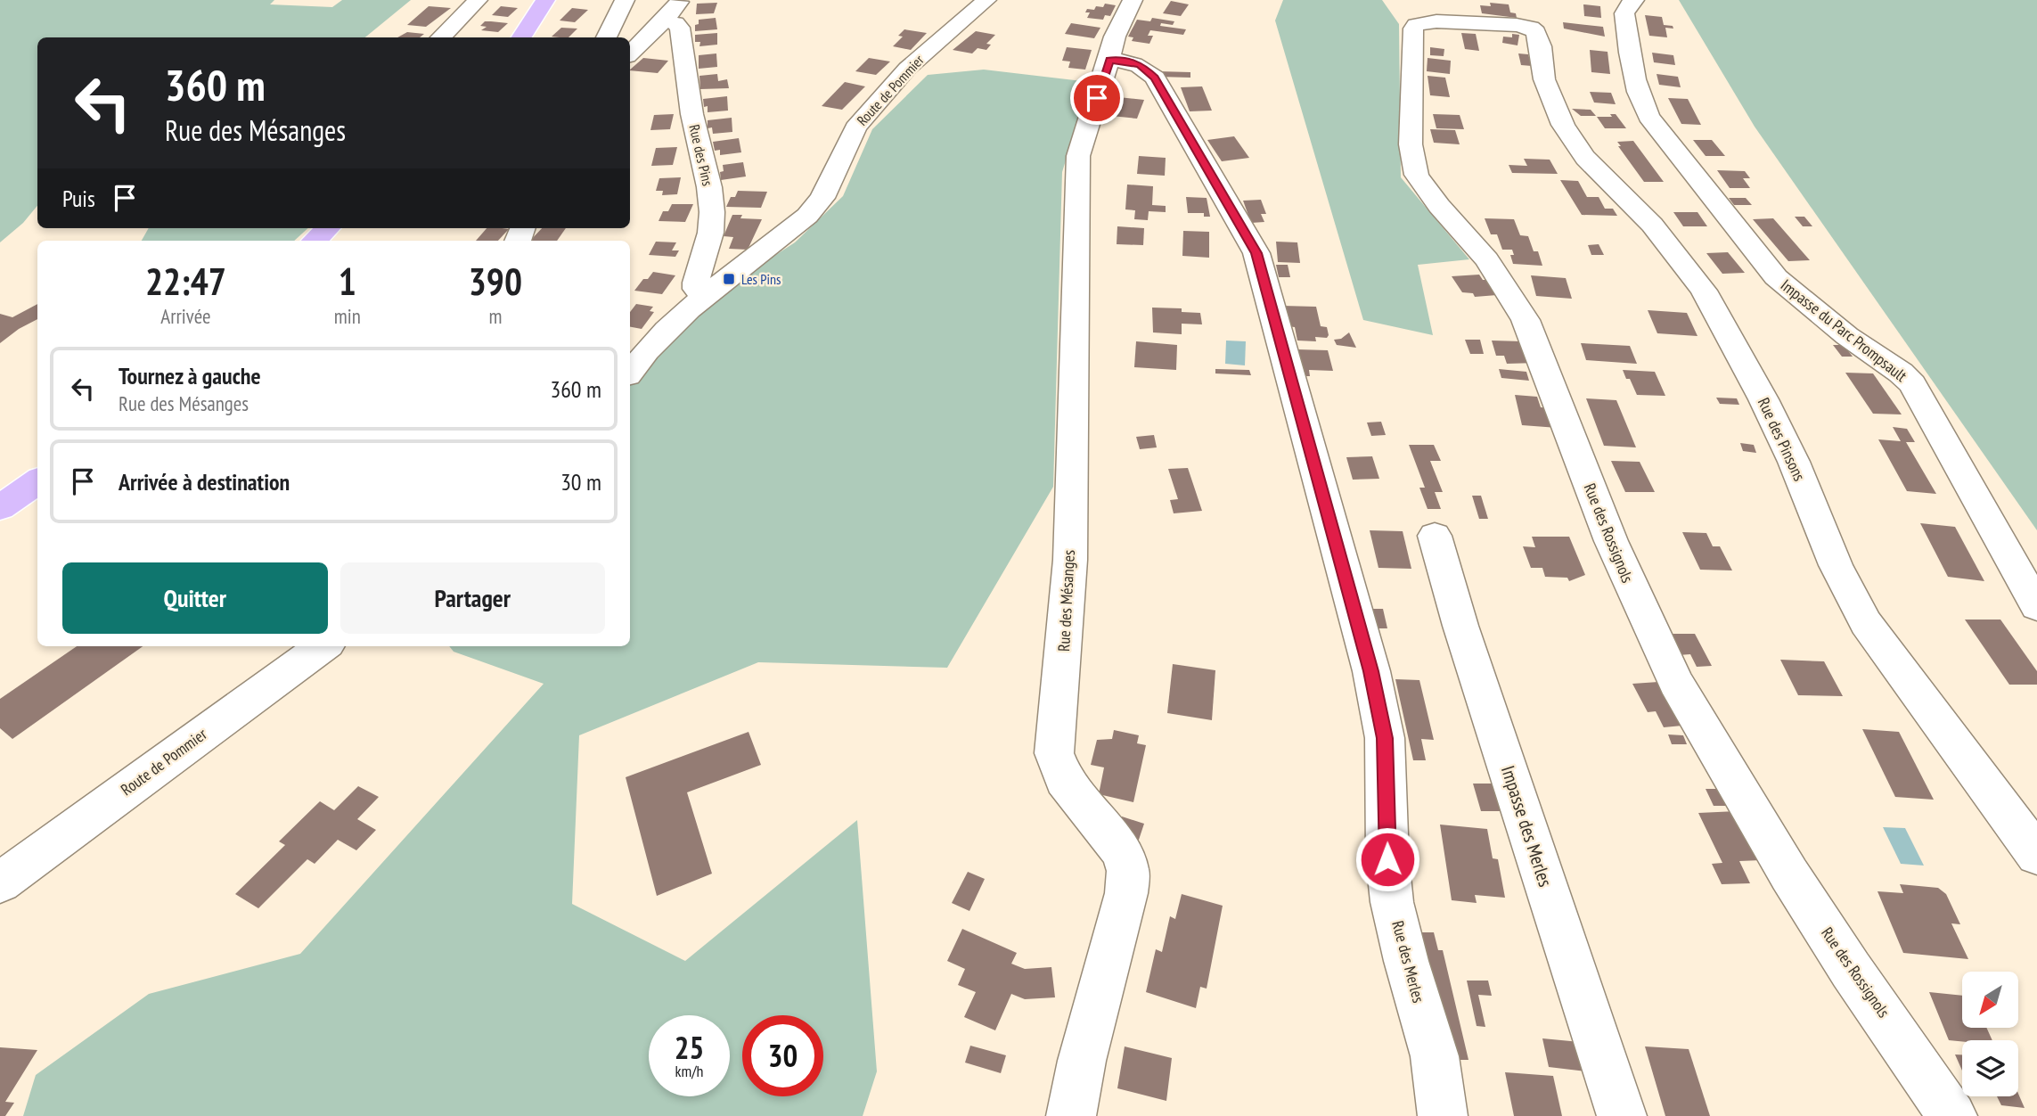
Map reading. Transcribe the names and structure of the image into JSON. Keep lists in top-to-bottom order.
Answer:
{
  "streets": {
    "street": [
      "Route de Pommier",
      "Rue des Pins",
      "Impasse du Parc Prompsault",
      "Rue des Pinsons",
      "Rue des Rossignols",
      "Rue des Mésanges",
      "Impasse des Merles",
      "Rue des Merles"
    ]
  },
  "crossings": [
    ["Route de Pommier", "Rue des Pins"],
    ["Rue des Pinsons", "Rue des Rossignols"],
    ["Rue des Mésanges", "Rue des Merles"]
  ],
  "places": {
    "transit": ["Les Pins"]
  },
  "north": "bottom left",
  "page": {
    "turn": ["360 m", "Rue des Mésanges"],
    "then": "Puis",
    "eta": [
      "22:47",
      "Arrivée",
      "1",
      "min",
      "390",
      "m"
    ],
    "list": [
      {
        "name": "Tournez à gauche",
        "note": "Rue des Mésanges",
        "value": "360 m"
      },
      {
        "name": "Arrivée à destination",
        "value": "30 m"
      }
    ],
    "buttons": ["Quitter", "Partager"],
    "speed": "25 km/h",
    "limit": "30"
  }
}
